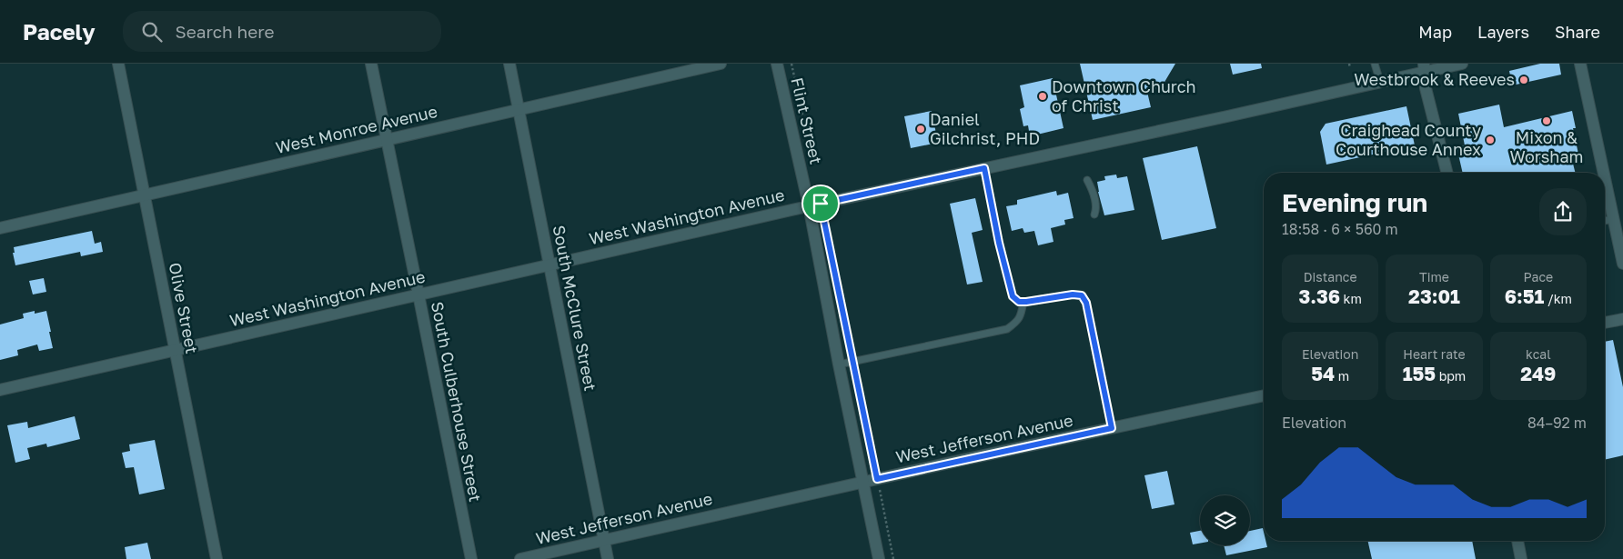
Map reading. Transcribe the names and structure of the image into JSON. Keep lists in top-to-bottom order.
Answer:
{
  "streets": {
    "street": [
      "Flint Street",
      "West Monroe Avenue",
      "West Washington Avenue",
      "Olive Street",
      "South McClure Street",
      "South Culberhouse Street",
      "West Jefferson Avenue"
    ]
  },
  "crossings": [
    ["Flint Street", "West Washington Avenue"],
    ["Flint Street", "West Jefferson Avenue"],
    ["West Monroe Avenue", "Olive Street"],
    ["West Monroe Avenue", "South McClure Street"],
    ["West Monroe Avenue", "South Culberhouse Street"],
    ["West Washington Avenue", "Olive Street"],
    ["West Washington Avenue", "South McClure Street"],
    ["West Washington Avenue", "South Culberhouse Street"],
    ["South McClure Street", "West Jefferson Avenue"]
  ],
  "places": [
    "Westbrook & Reeves",
    "Downtown Church of Christ",
    "Mixon & Worsham",
    "Daniel Gilchrist, PHD",
    "Craighead County Courthouse Annex"
  ],
  "page": {
    "header": "Pacely",
    "search": "Search here",
    "nav": ["Map", "Layers", "Share"],
    "heading": ["Evening run", "18:58 · 6 × 560 m"],
    "stats": [
      ["Distance", "3.36 km"],
      ["Time", "23:01"],
      ["Pace", "6:51 /km"],
      ["Elevation", "54 m"],
      ["Heart rate", "155 bpm"],
      ["kcal", "249"]
    ],
    "chart": ["Elevation", "84–92 m"]
  }
}
